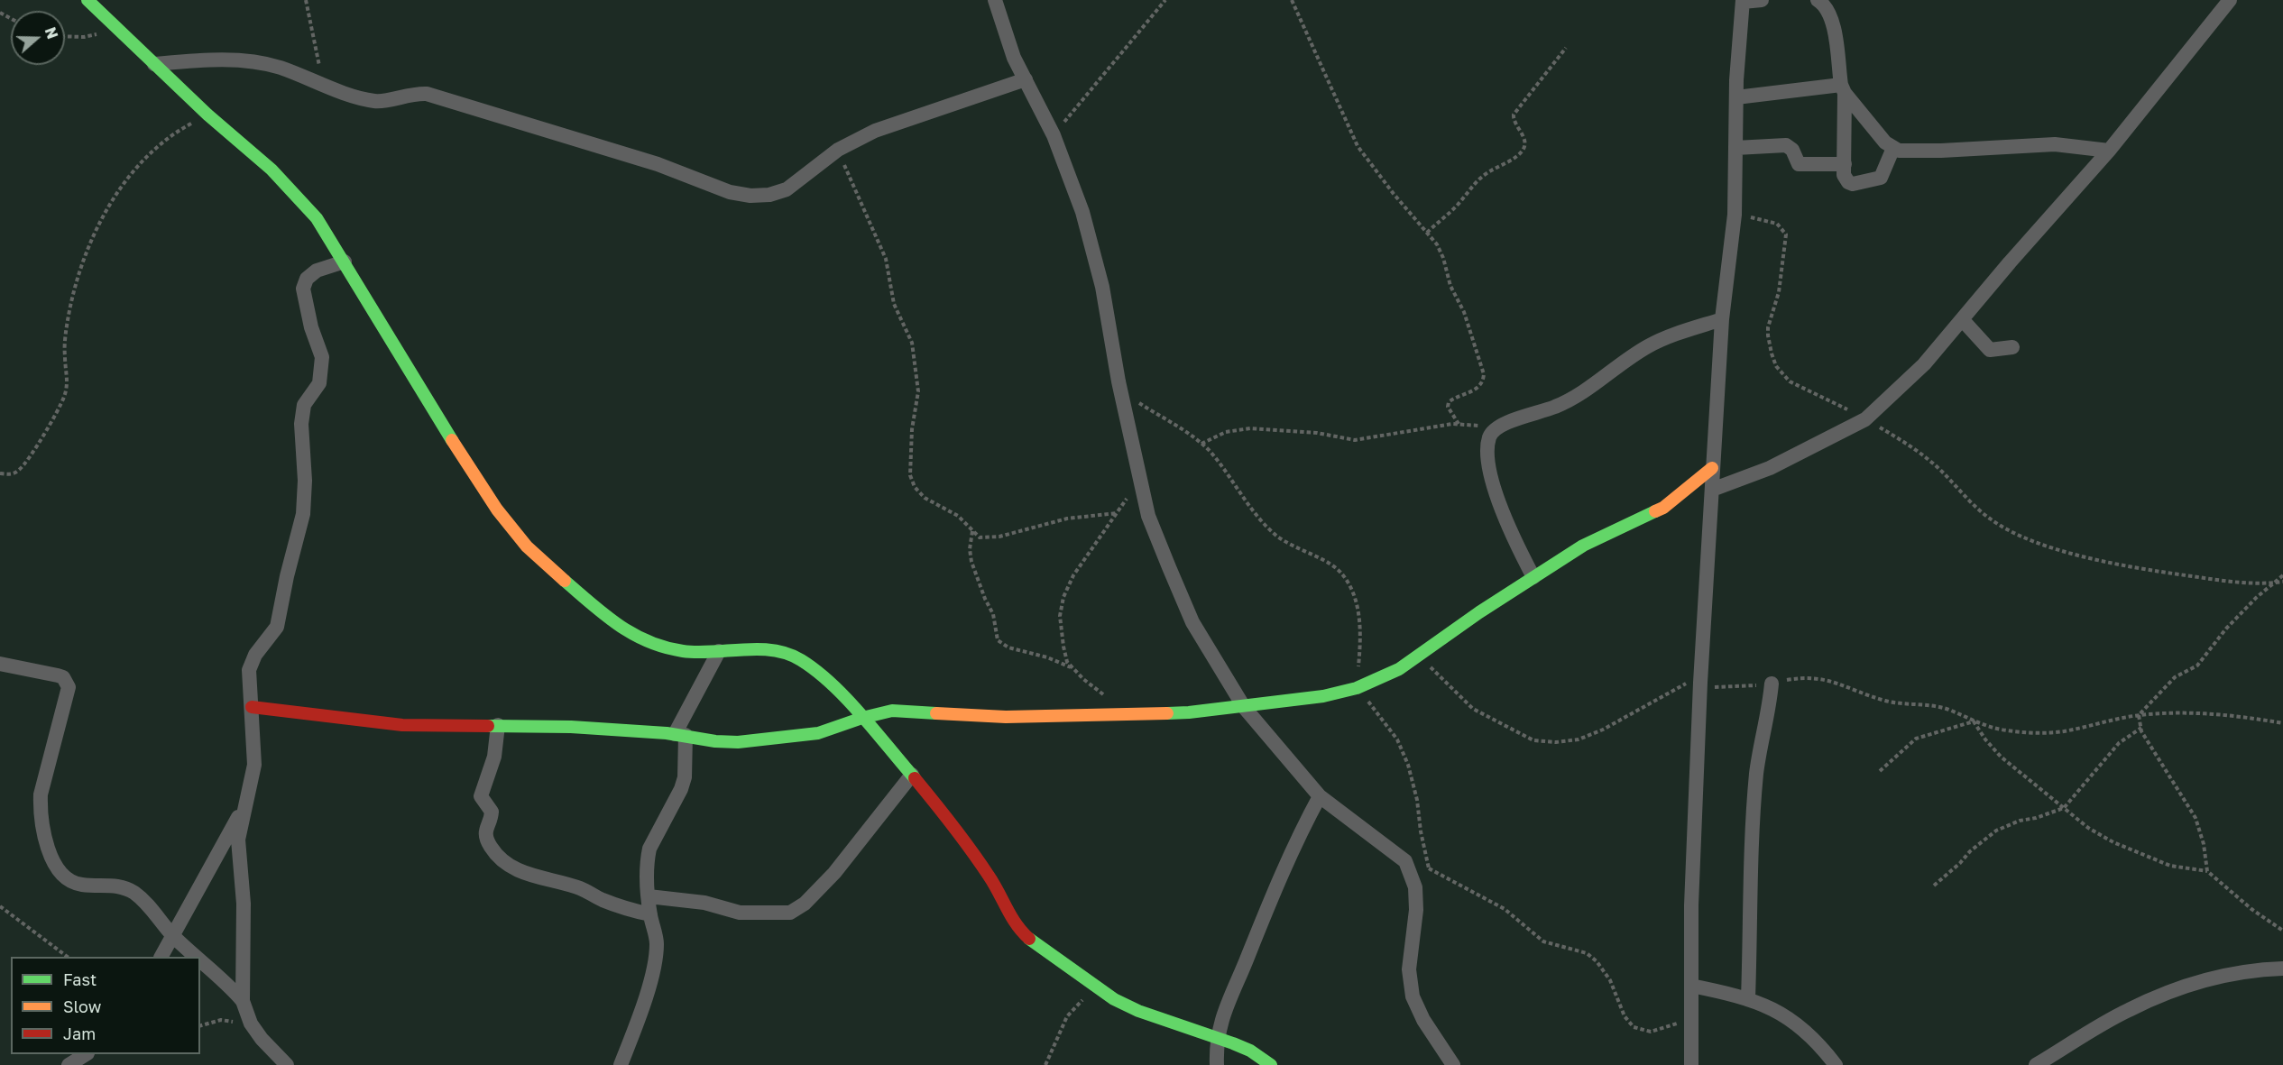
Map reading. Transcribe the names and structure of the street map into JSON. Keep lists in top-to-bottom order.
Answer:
{
  "legend": ["Fast", "Slow", "Jam"],
  "north": "right"
}
